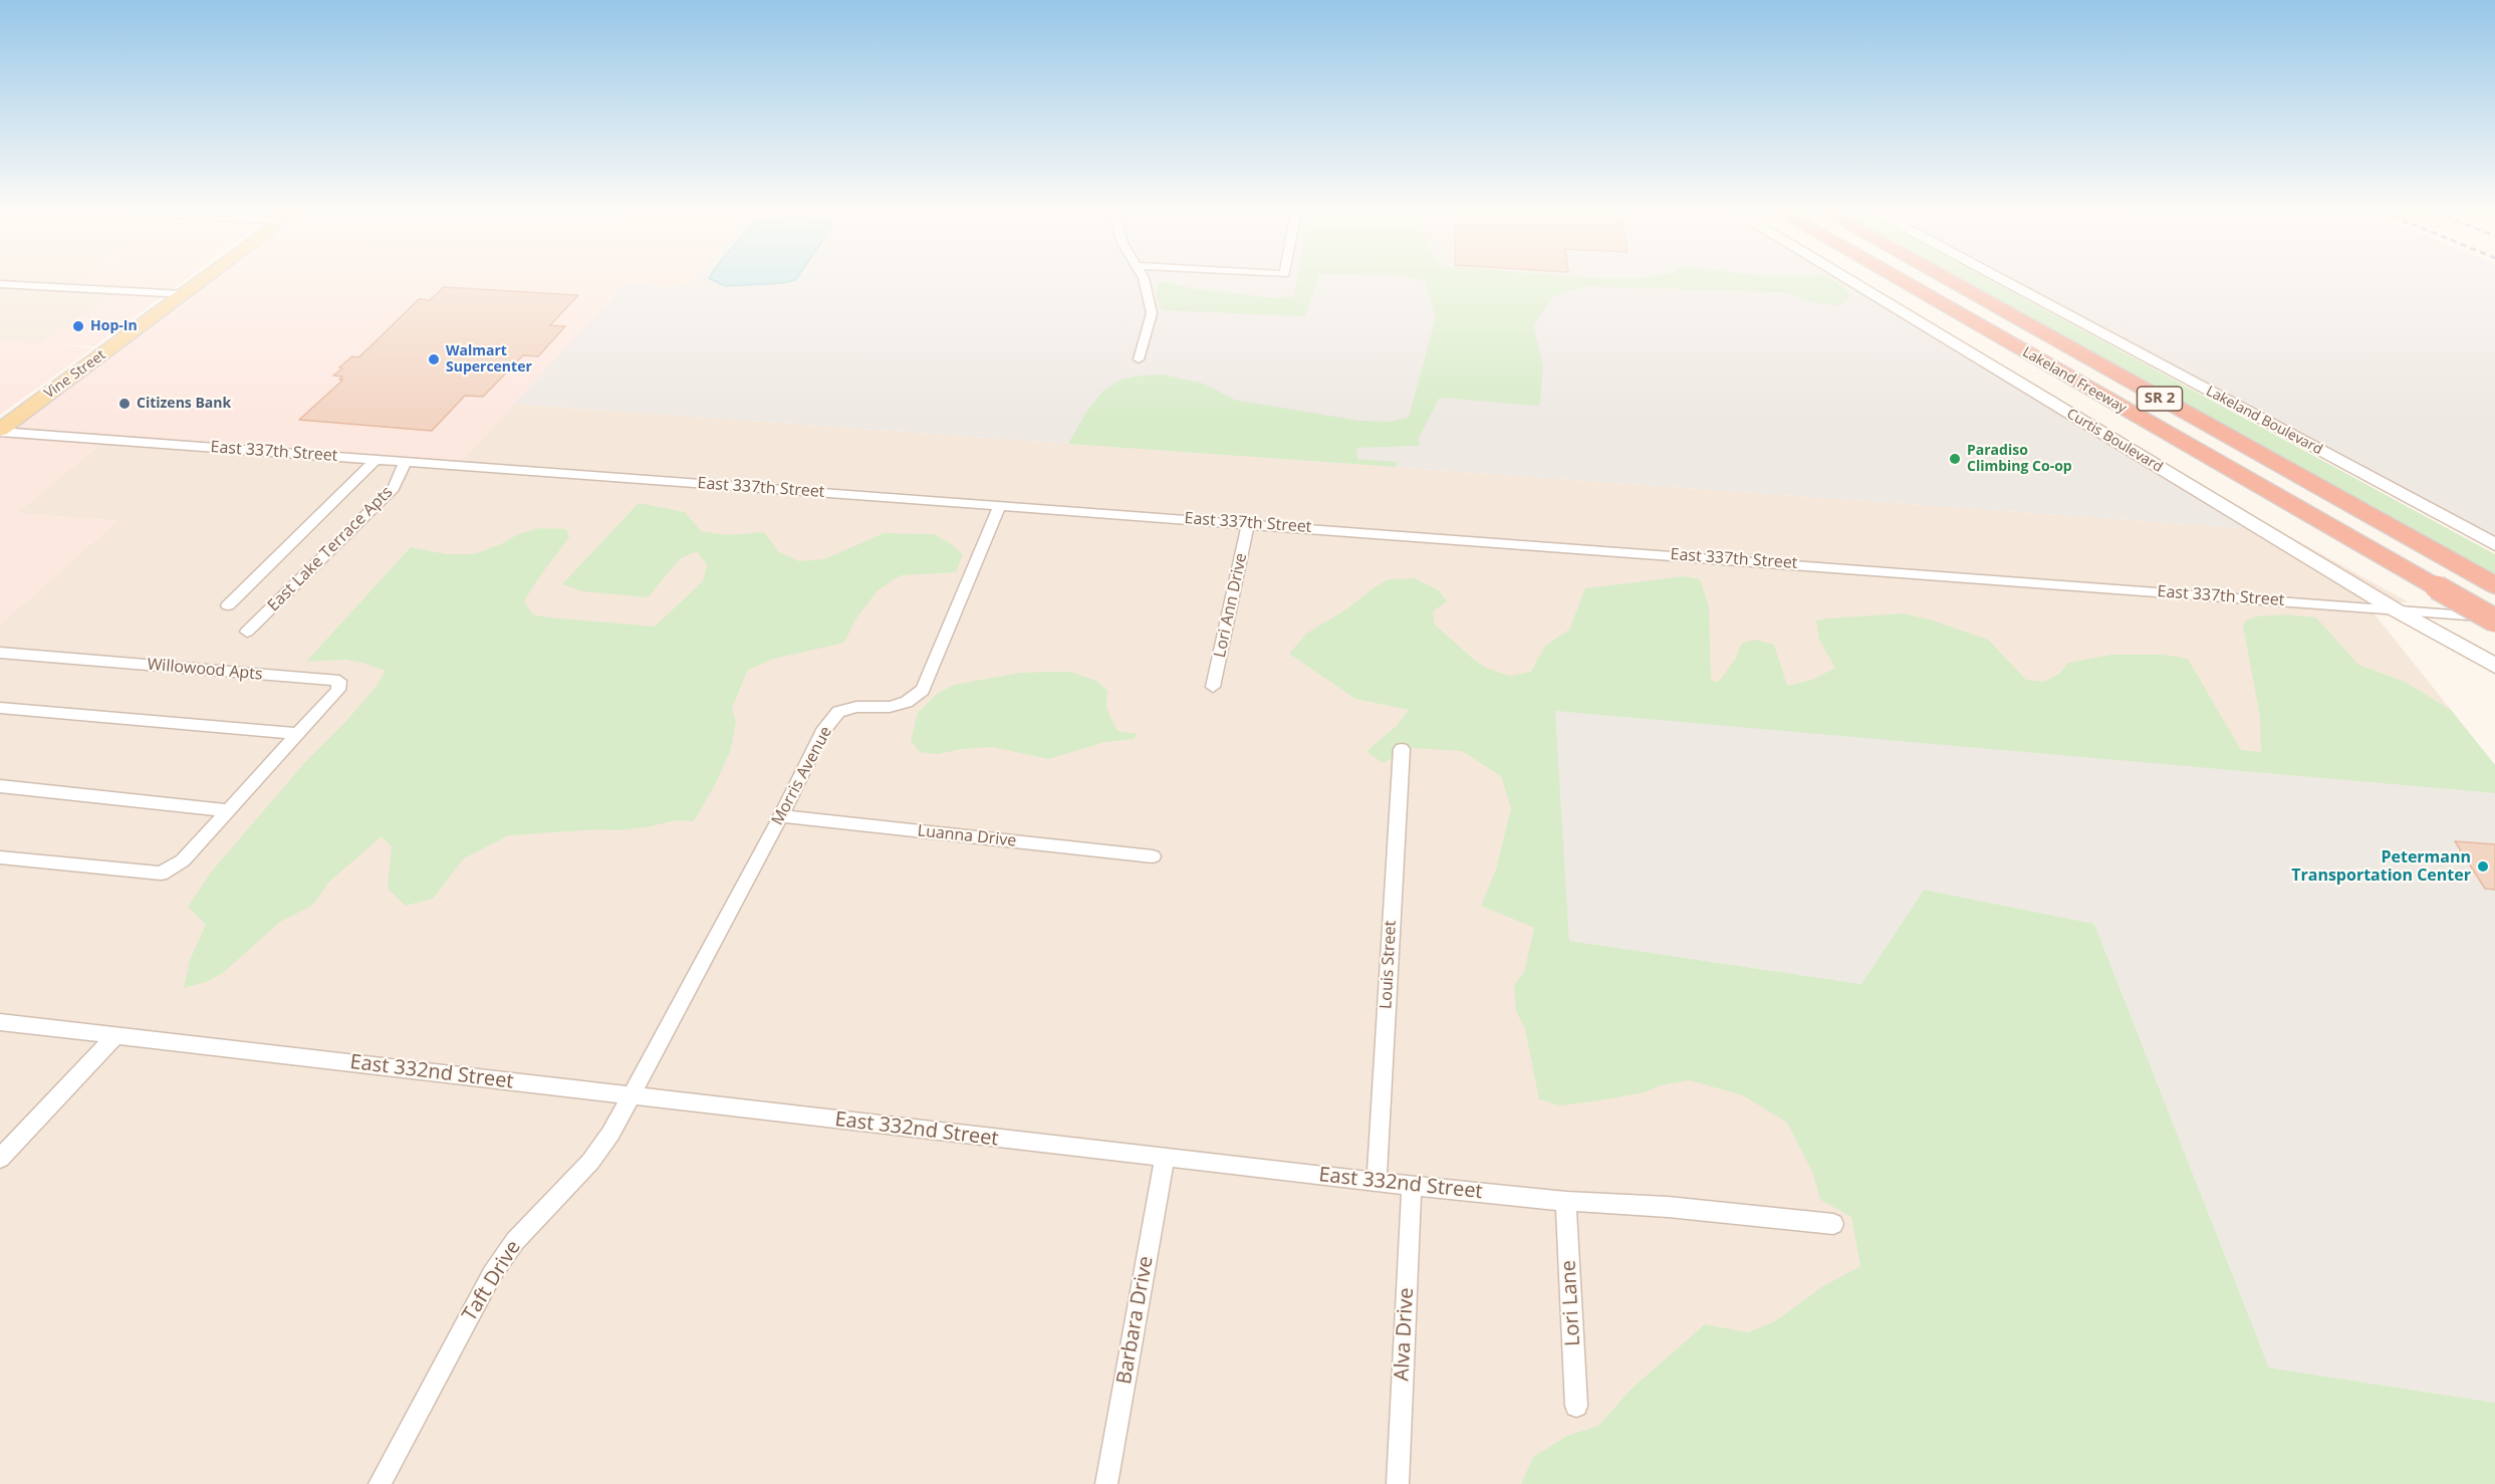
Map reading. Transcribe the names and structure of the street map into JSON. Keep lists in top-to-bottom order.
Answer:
{
  "streets": {
    "highway": ["Lakeland Freeway", "SR 2"],
    "main road": ["Vine Street"],
    "street": [
      "Lakeland Boulevard",
      "Curtis Boulevard",
      "East 337th Street",
      "East Lake Terrace Apts",
      "Lori Ann Drive",
      "Willowood Apts",
      "Morris Avenue",
      "Luanna Drive",
      "Louis Street",
      "East 332nd Street",
      "Taft Drive",
      "Lori Lane",
      "Barbara Drive",
      "Alva Drive"
    ]
  },
  "crossings": [
    ["Vine Street", "East 337th Street"],
    ["Lakeland Freeway", "East 337th Street"],
    ["Curtis Boulevard", "East 337th Street"],
    ["East 337th Street", "East Lake Terrace Apts"],
    ["East 337th Street", "Lori Ann Drive"],
    ["East 337th Street", "Morris Avenue"],
    ["Morris Avenue", "Luanna Drive"],
    ["Morris Avenue", "East 332nd Street"],
    ["Morris Avenue", "Taft Drive"],
    ["Louis Street", "East 332nd Street"],
    ["East 332nd Street", "Taft Drive"],
    ["East 332nd Street", "Lori Lane"],
    ["East 332nd Street", "Barbara Drive"],
    ["East 332nd Street", "Alva Drive"]
  ],
  "places": [
    "Hop-In",
    "Walmart Supercenter",
    "Citizens Bank",
    "Paradiso Climbing Co-op",
    "Petermann Transportation Center"
  ]
}
